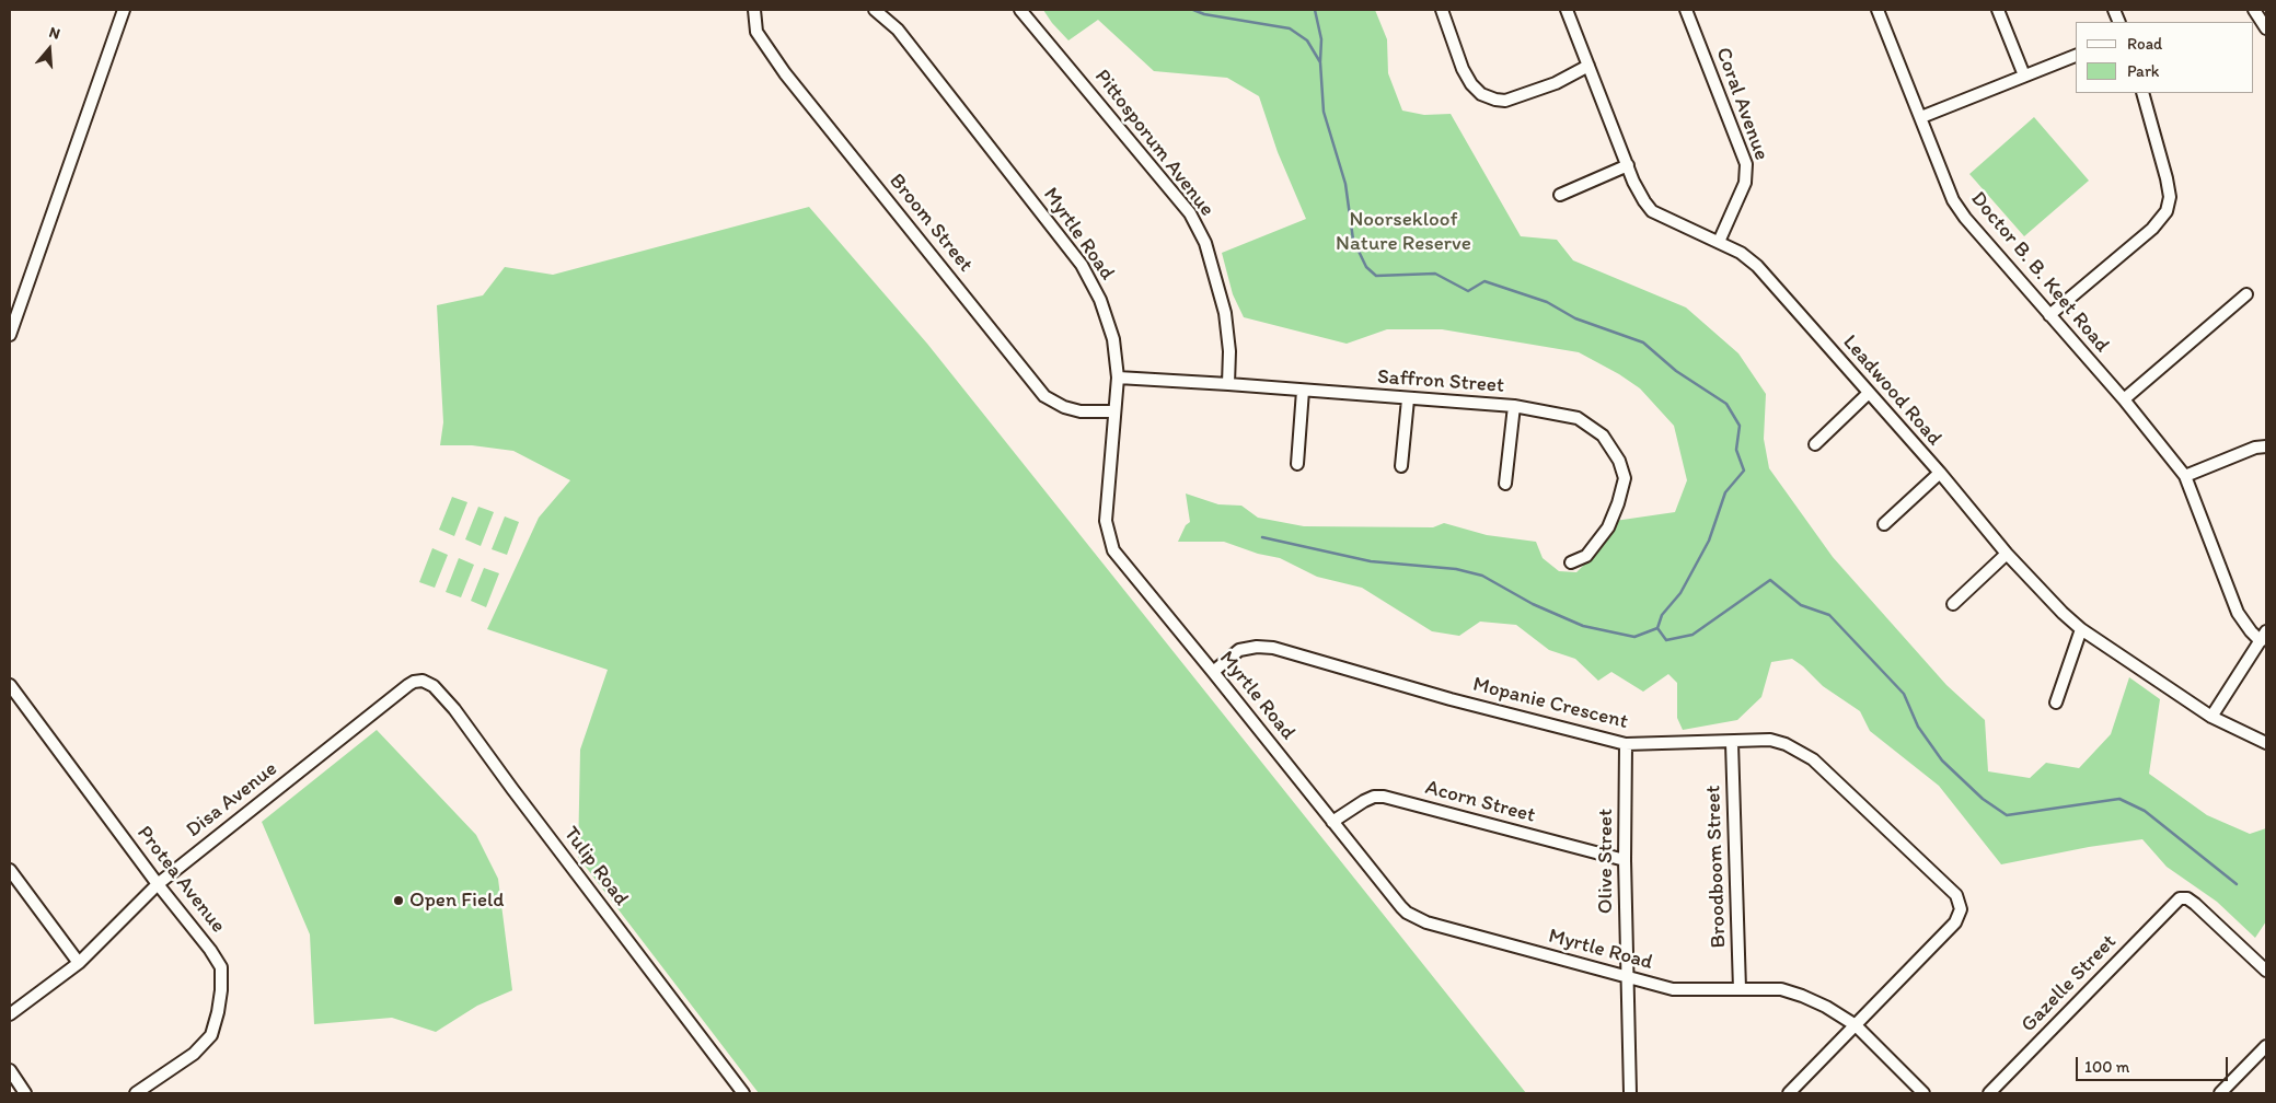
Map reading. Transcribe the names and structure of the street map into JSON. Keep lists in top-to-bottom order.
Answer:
{
  "streets": {
    "street": [
      "Coral Avenue",
      "Pittosporum Avenue",
      "Broom Street",
      "Myrtle Road",
      "Doctor B. B. Keet Road",
      "Saffron Street",
      "Leadwood Road",
      "Mopanie Crescent",
      "Disa Avenue",
      "Acorn Street",
      "Olive Street",
      "Tulip Road",
      "Broodboom Street",
      "Protea Avenue",
      "Gazelle Street"
    ]
  },
  "crossings": [
    ["Coral Avenue", "Leadwood Road"],
    ["Pittosporum Avenue", "Saffron Street"],
    ["Broom Street", "Myrtle Road"],
    ["Myrtle Road", "Saffron Street"],
    ["Myrtle Road", "Mopanie Crescent"],
    ["Myrtle Road", "Acorn Street"],
    ["Myrtle Road", "Olive Street"],
    ["Myrtle Road", "Broodboom Street"],
    ["Mopanie Crescent", "Olive Street"],
    ["Mopanie Crescent", "Broodboom Street"],
    ["Disa Avenue", "Tulip Road"],
    ["Disa Avenue", "Protea Avenue"],
    ["Acorn Street", "Olive Street"]
  ],
  "parks": ["Noorsekloof Nature Reserve"],
  "places": ["Open Field"],
  "legend": ["Road", "Park"],
  "scale_bar": "100 m",
  "north": "top"
}
